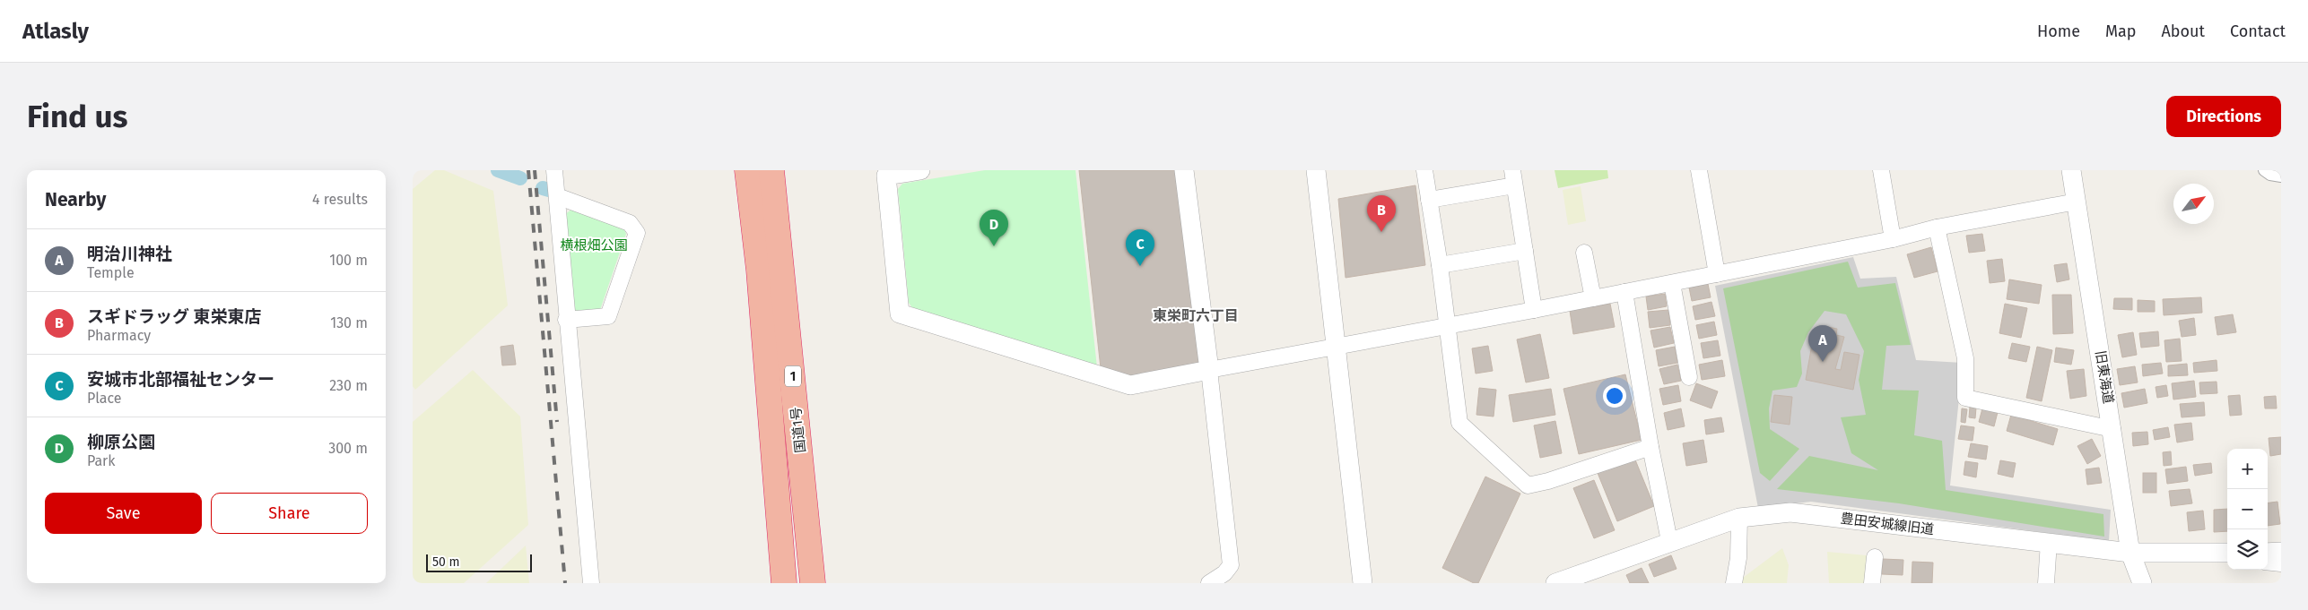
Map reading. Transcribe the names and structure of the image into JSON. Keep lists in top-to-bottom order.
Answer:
{
  "streets": {
    "highway": ["1", "国道1号"],
    "street": ["旧東海道", "豊田安城線旧道"]
  },
  "crossings": [
    ["旧東海道", "豊田安城線旧道"]
  ],
  "districts": ["東栄町六丁目"],
  "parks": ["横根畑公園"],
  "scale_bar": "50 m",
  "north": "top right",
  "page": {
    "header": "Atlasly",
    "nav": [
      "Home",
      "Map",
      "About",
      "Contact"
    ],
    "buttons": [
      "Directions",
      ["Save", "Share"]
    ],
    "title": "Find us",
    "heading": ["Nearby", "4 results"],
    "pins": [
      "B",
      "D",
      "C",
      "A"
    ],
    "list": [
      {
        "mark": "A",
        "name": "明治川神社",
        "note": "Temple",
        "value": "100 m"
      },
      {
        "mark": "B",
        "name": "スギドラッグ 東栄東店",
        "note": "Pharmacy",
        "value": "130 m"
      },
      {
        "mark": "C",
        "name": "安城市北部福祉センター",
        "note": "Place",
        "value": "230 m"
      },
      {
        "mark": "D",
        "name": "柳原公園",
        "note": "Park",
        "value": "300 m"
      }
    ],
    "map_buttons": ["+", "−"],
    "scale": "50 m"
  }
}
